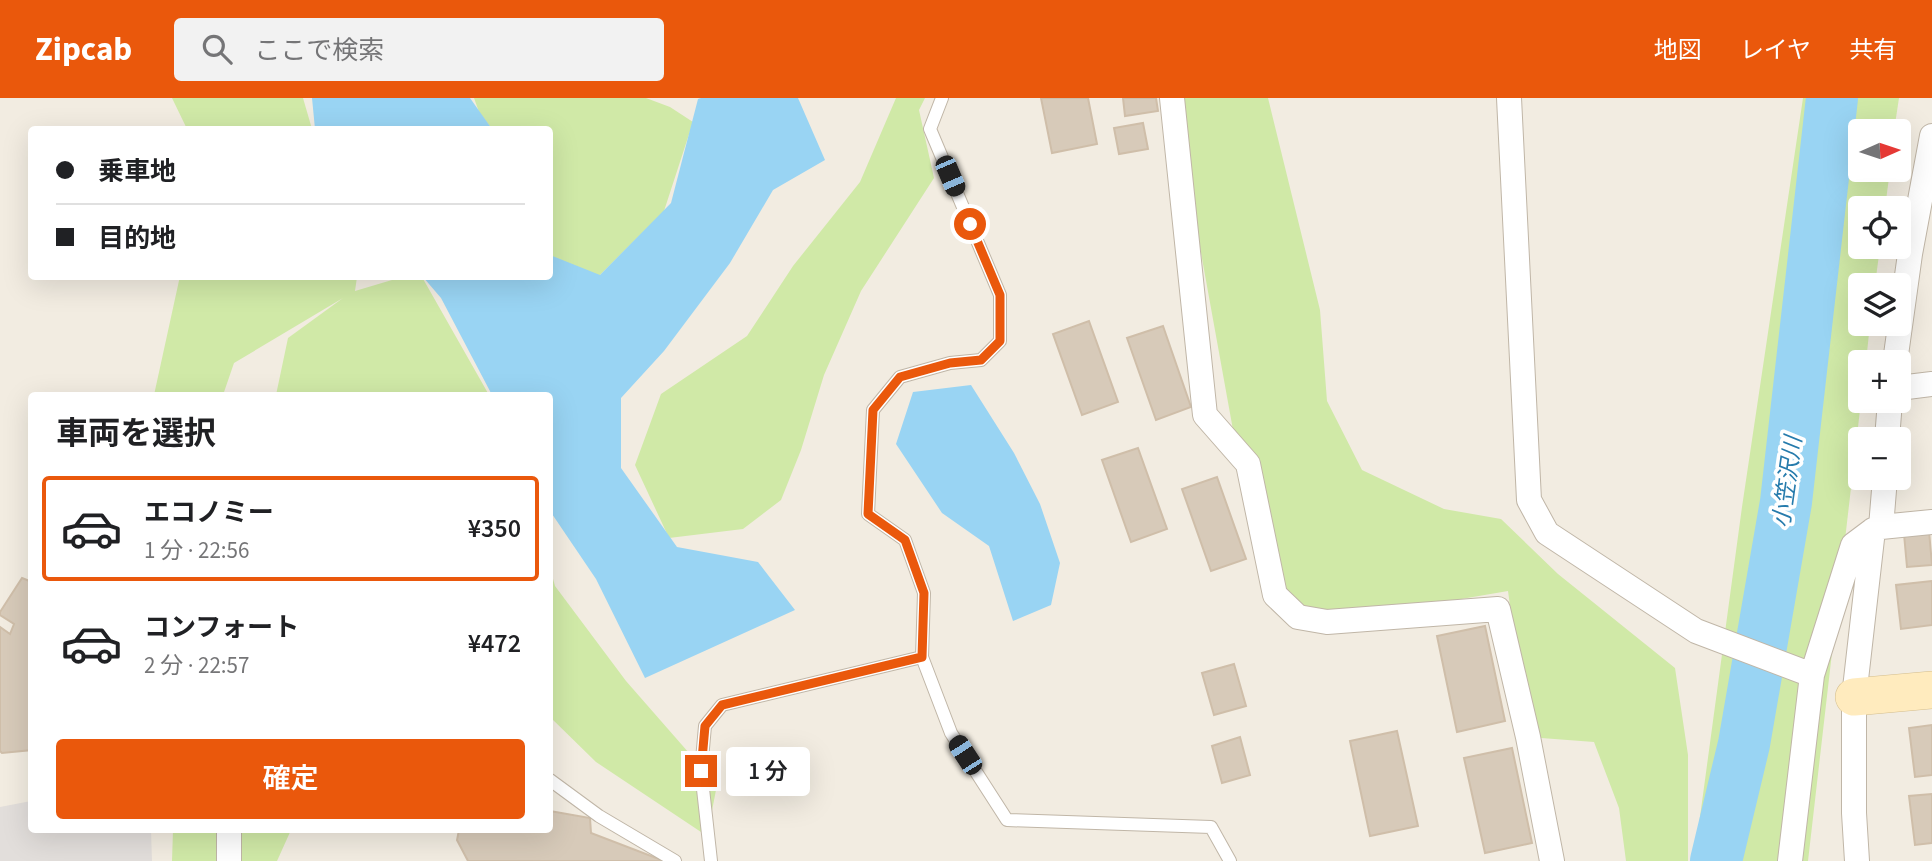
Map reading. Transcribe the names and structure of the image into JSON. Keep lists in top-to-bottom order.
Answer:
{
  "water": ["小笠沢川"],
  "north": "right",
  "page": {
    "header": "Zipcab",
    "search": "ここで検索",
    "nav": ["地図", "レイヤ", "共有"],
    "map_buttons": ["+", "−"],
    "banner": ["乗車地", "目的地"],
    "heading": "車両を選択",
    "list": [
      {
        "name": "エコノミー",
        "note": "1 分 · 22:56",
        "value": "¥350"
      },
      {
        "name": "コンフォート",
        "note": "2 分 · 22:57",
        "value": "¥472"
      }
    ],
    "buttons": "確定",
    "bubble": "1 分"
  }
}
